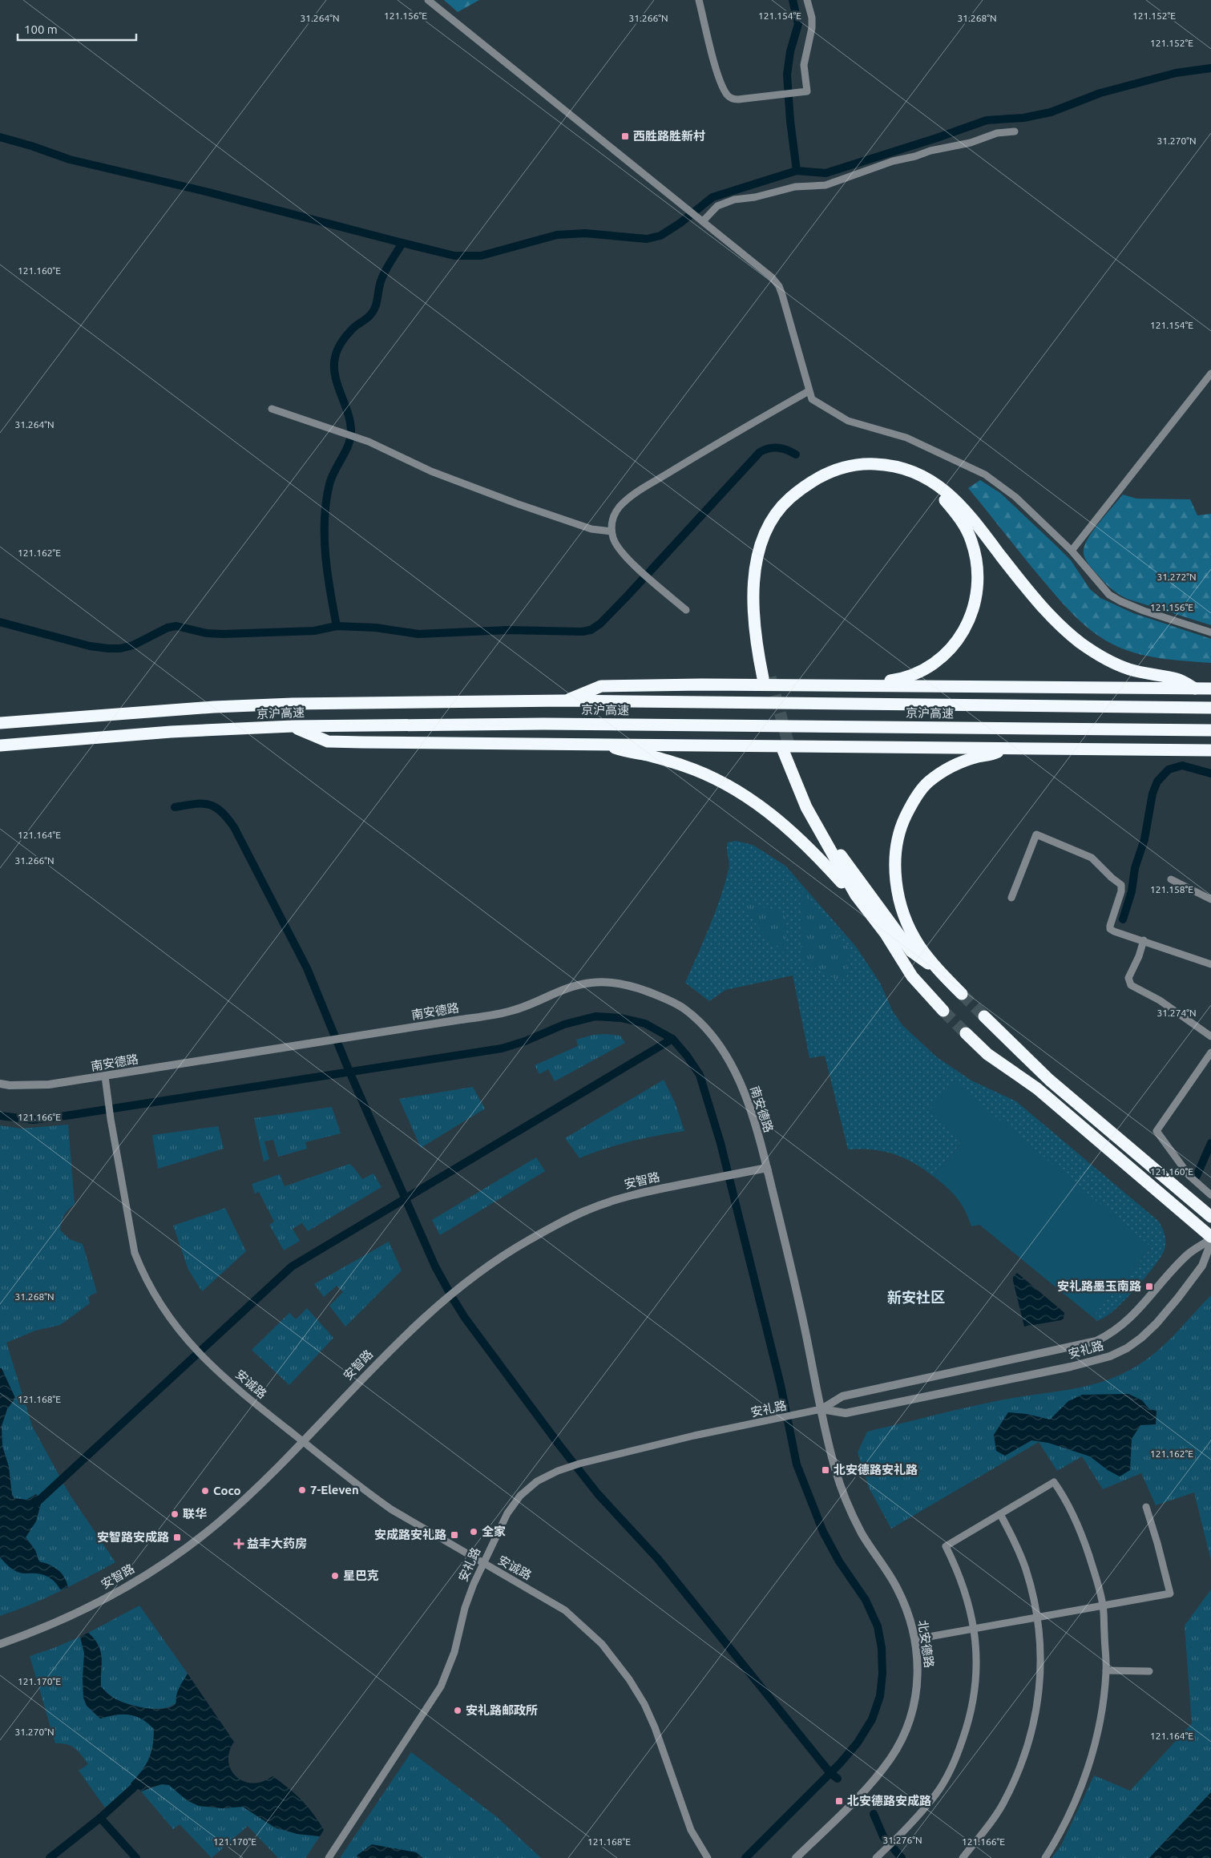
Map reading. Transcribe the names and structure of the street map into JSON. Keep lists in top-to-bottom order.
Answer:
{
  "streets": {
    "highway": ["京沪高速"],
    "street": [
      "南安德路",
      "安智路",
      "安礼路",
      "安诚路",
      "北安德路"
    ]
  },
  "crossings": [
    ["南安德路", "安智路"],
    ["南安德路", "安礼路"],
    ["南安德路", "安诚路"],
    ["南安德路", "北安德路"],
    ["安智路", "安诚路"],
    ["安礼路", "安诚路"],
    ["安礼路", "北安德路"]
  ],
  "districts": ["新安社区"],
  "places": {
    "transit": [
      "西胜路胜新村",
      "安礼路墨玉南路",
      "北安德路安礼路",
      "安成路安礼路",
      "安智路安成路",
      "北安德路安成路"
    ],
    "other": [
      "7-Eleven",
      "Coco",
      "联华",
      "全家",
      "星巴克",
      "安礼路邮政所"
    ],
    "health": ["益丰大药房"]
  },
  "scale_bar": "100 m",
  "coordinates": [
    "121.156°E",
    "121.154°E",
    "121.152°E",
    "31.264°N",
    "31.266°N",
    "31.268°N",
    "31.270°N",
    "121.160°E",
    "121.162°E",
    "31.272°N",
    "121.164°E",
    "121.158°E",
    "31.274°N",
    "121.166°E",
    "121.168°E",
    "121.170°E",
    "31.276°N"
  ]
}
